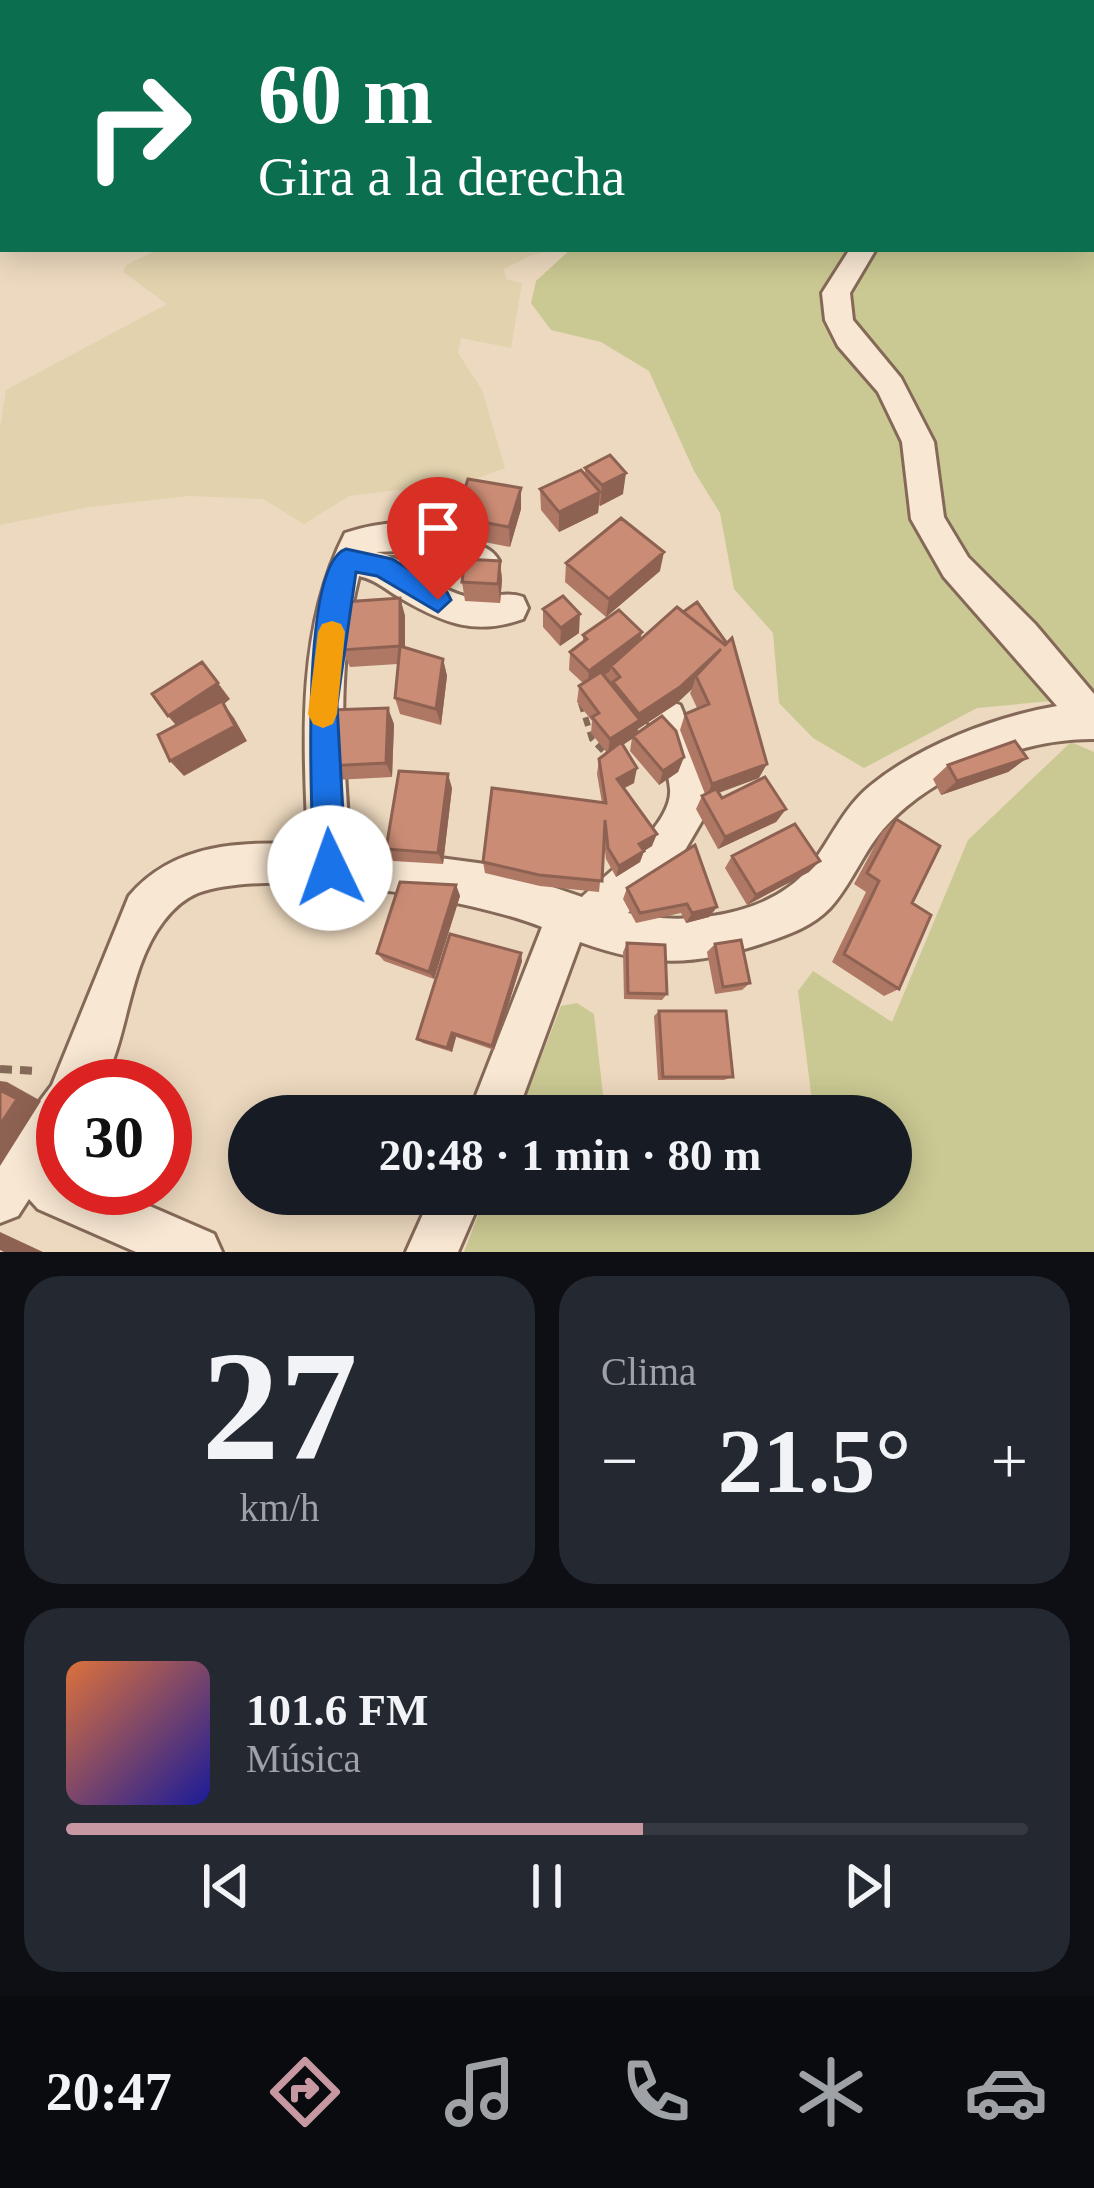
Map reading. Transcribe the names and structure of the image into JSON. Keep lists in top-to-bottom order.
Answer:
{
  "page": {
    "turn": ["60 m", "Gira a la derecha"],
    "limit": "30",
    "trip": "20:48 · 1 min · 80 m",
    "tile": [
      ["27", "km/h"],
      "Clima"
    ],
    "heat": ["−", "21.5°", "+"],
    "song": ["101.6 FM", "Música"],
    "tabs": "20:47"
  }
}
